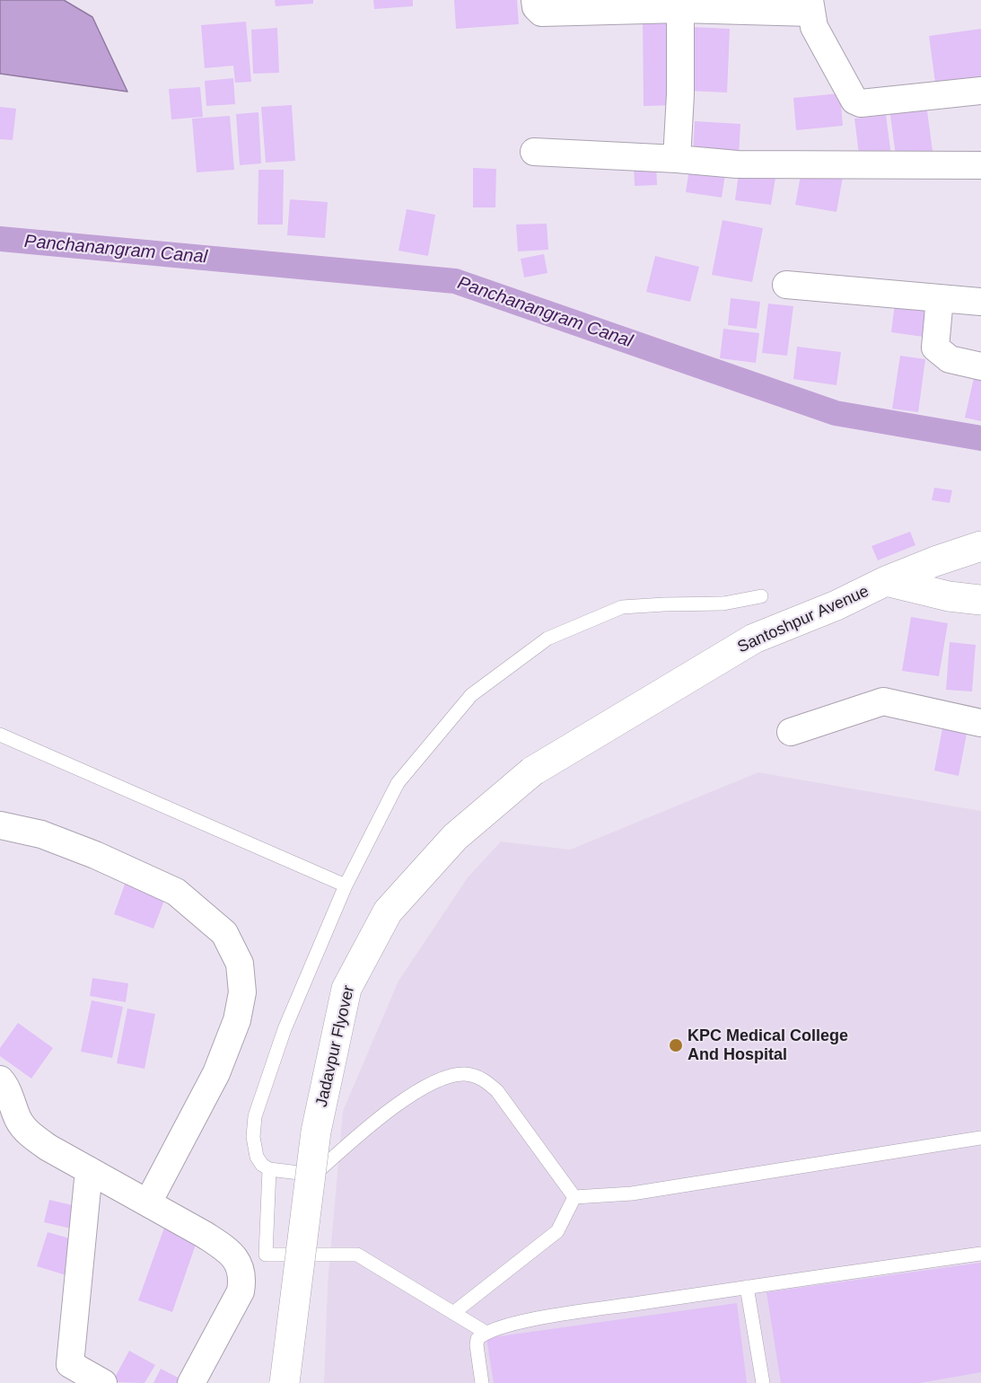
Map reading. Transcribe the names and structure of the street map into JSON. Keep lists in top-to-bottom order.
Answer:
{
  "streets": {
    "main road": ["Santoshpur Avenue", "Jadavpur Flyover"]
  },
  "crossings": [
    ["Santoshpur Avenue", "Jadavpur Flyover"]
  ],
  "water": ["Panchanangram Canal"],
  "places": ["KPC Medical College And Hospital"]
}
